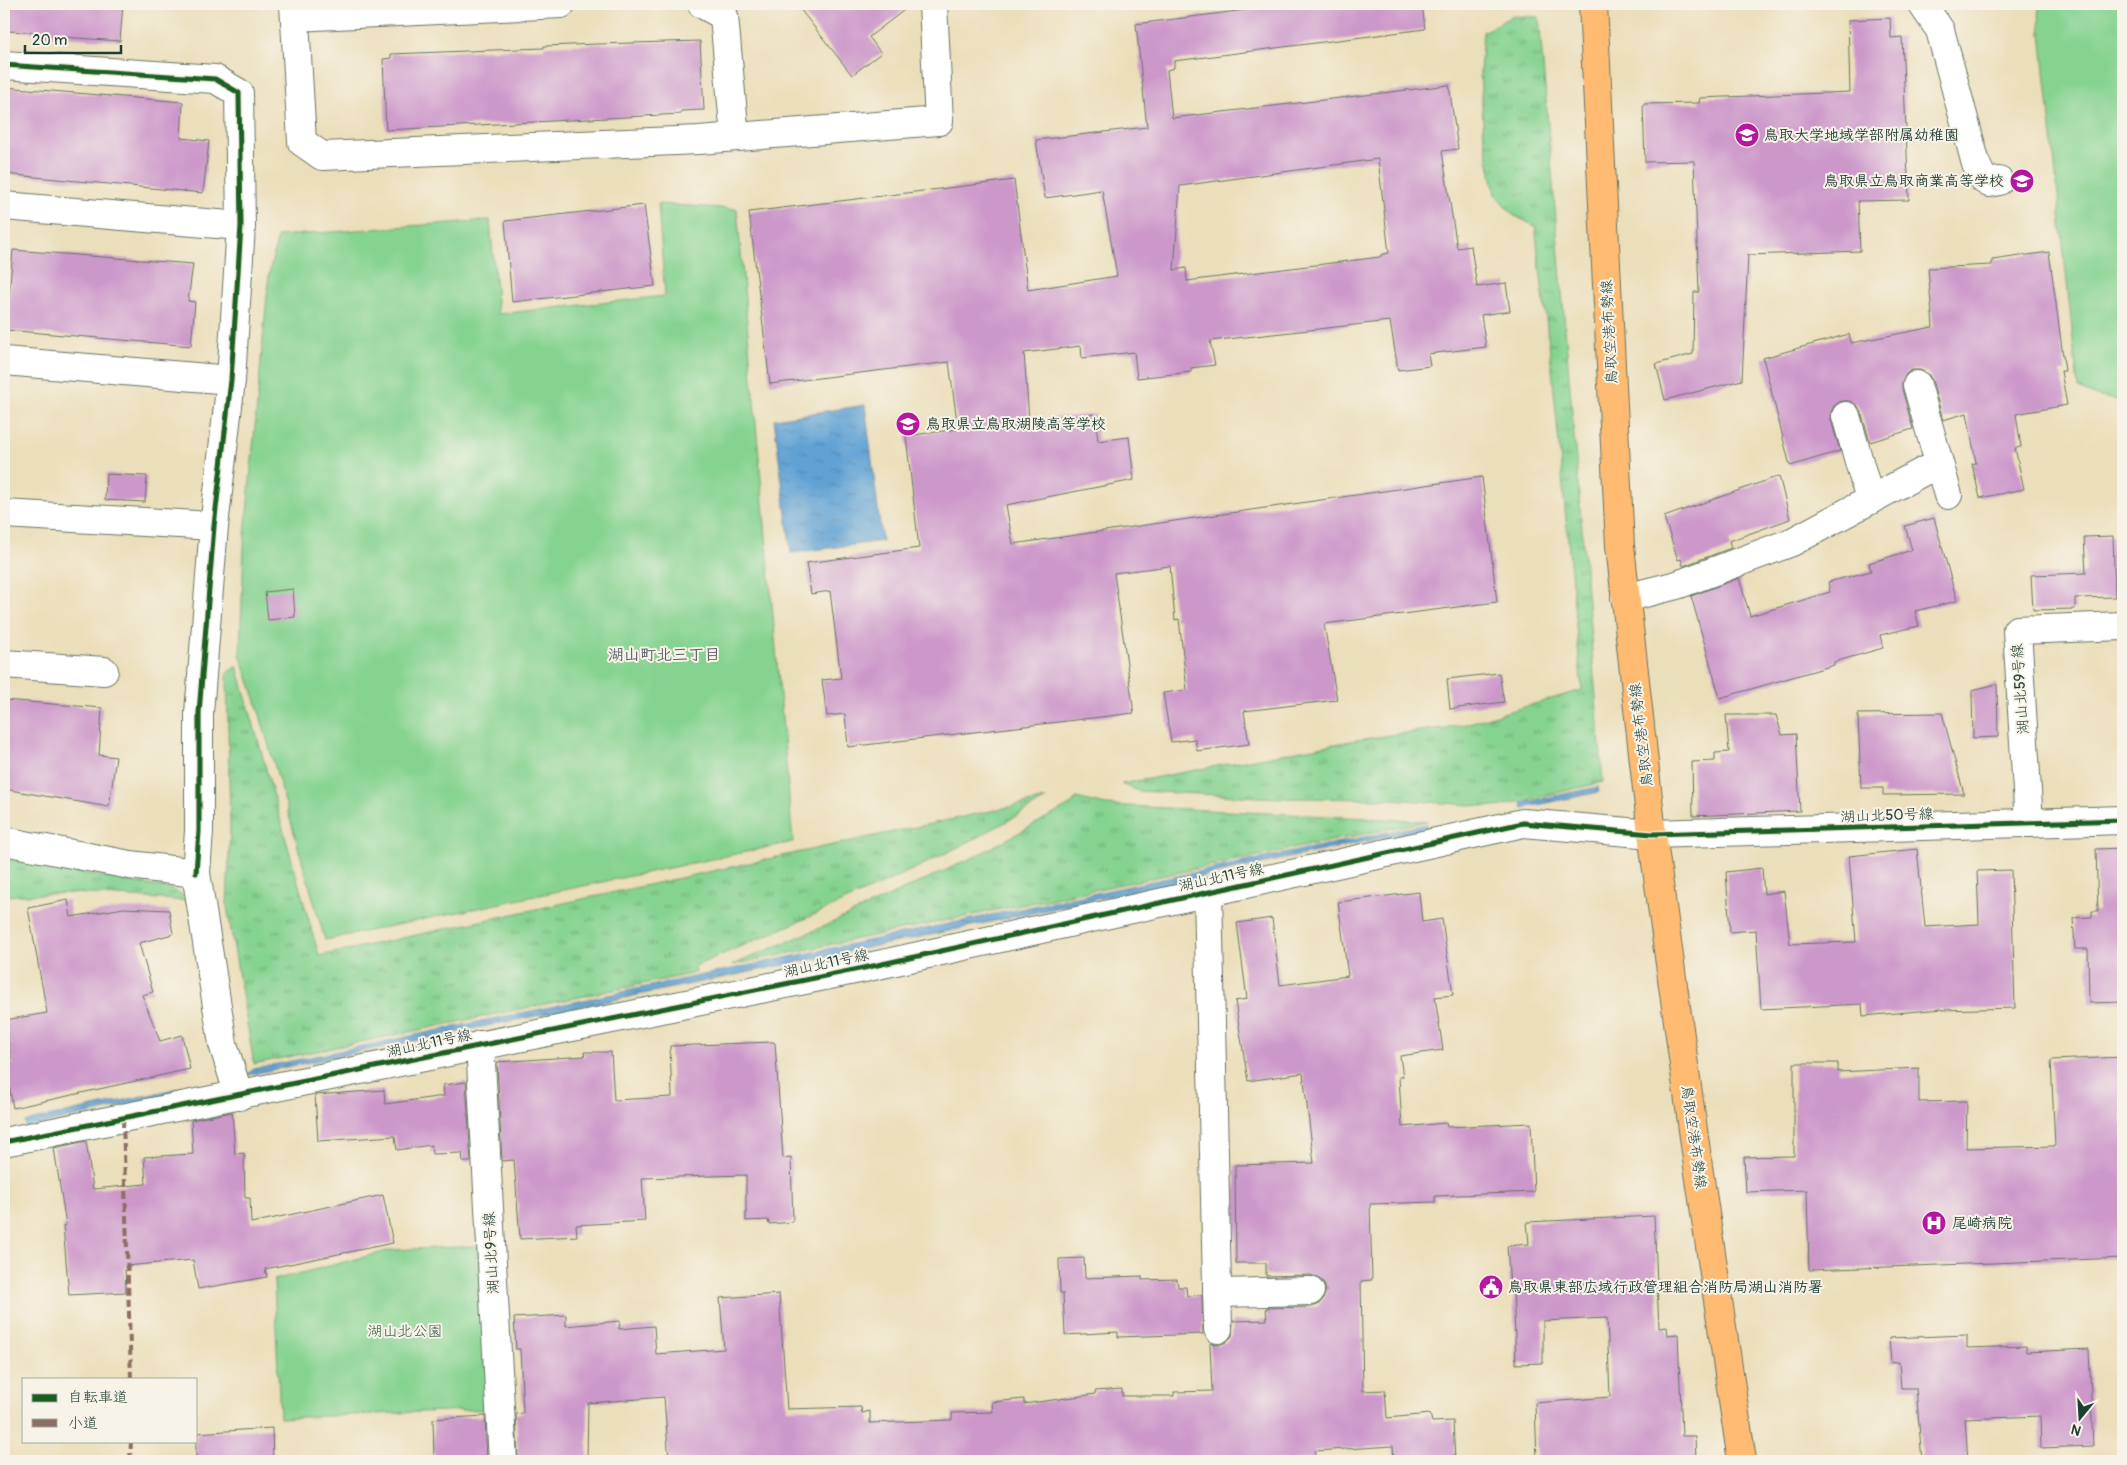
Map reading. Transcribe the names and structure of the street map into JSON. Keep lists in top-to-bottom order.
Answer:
{
  "streets": {
    "main road": ["鳥取空港布勢線"],
    "street": [
      "湖山北59号線",
      "湖山北50号線",
      "湖山北11号線",
      "湖山北9号線"
    ]
  },
  "crossings": [
    ["鳥取空港布勢線", "湖山北50号線"],
    ["鳥取空港布勢線", "湖山北11号線"],
    ["湖山北59号線", "湖山北50号線"],
    ["湖山北50号線", "湖山北11号線"],
    ["湖山北11号線", "湖山北9号線"]
  ],
  "districts": ["湖山町北三丁目"],
  "parks": ["湖山北公園"],
  "places": {
    "school or university": ["鳥取大学地域学部附属幼稚園", "鳥取県立鳥取商業高等学校", "鳥取県立鳥取湖陵高等学校"],
    "hospital": ["尾崎病院"],
    "public building": ["鳥取県東部広域行政管理組合消防局湖山消防署"]
  },
  "legend": ["自転車道", "小道"],
  "scale_bar": "20 m",
  "north": "bottom"
}
